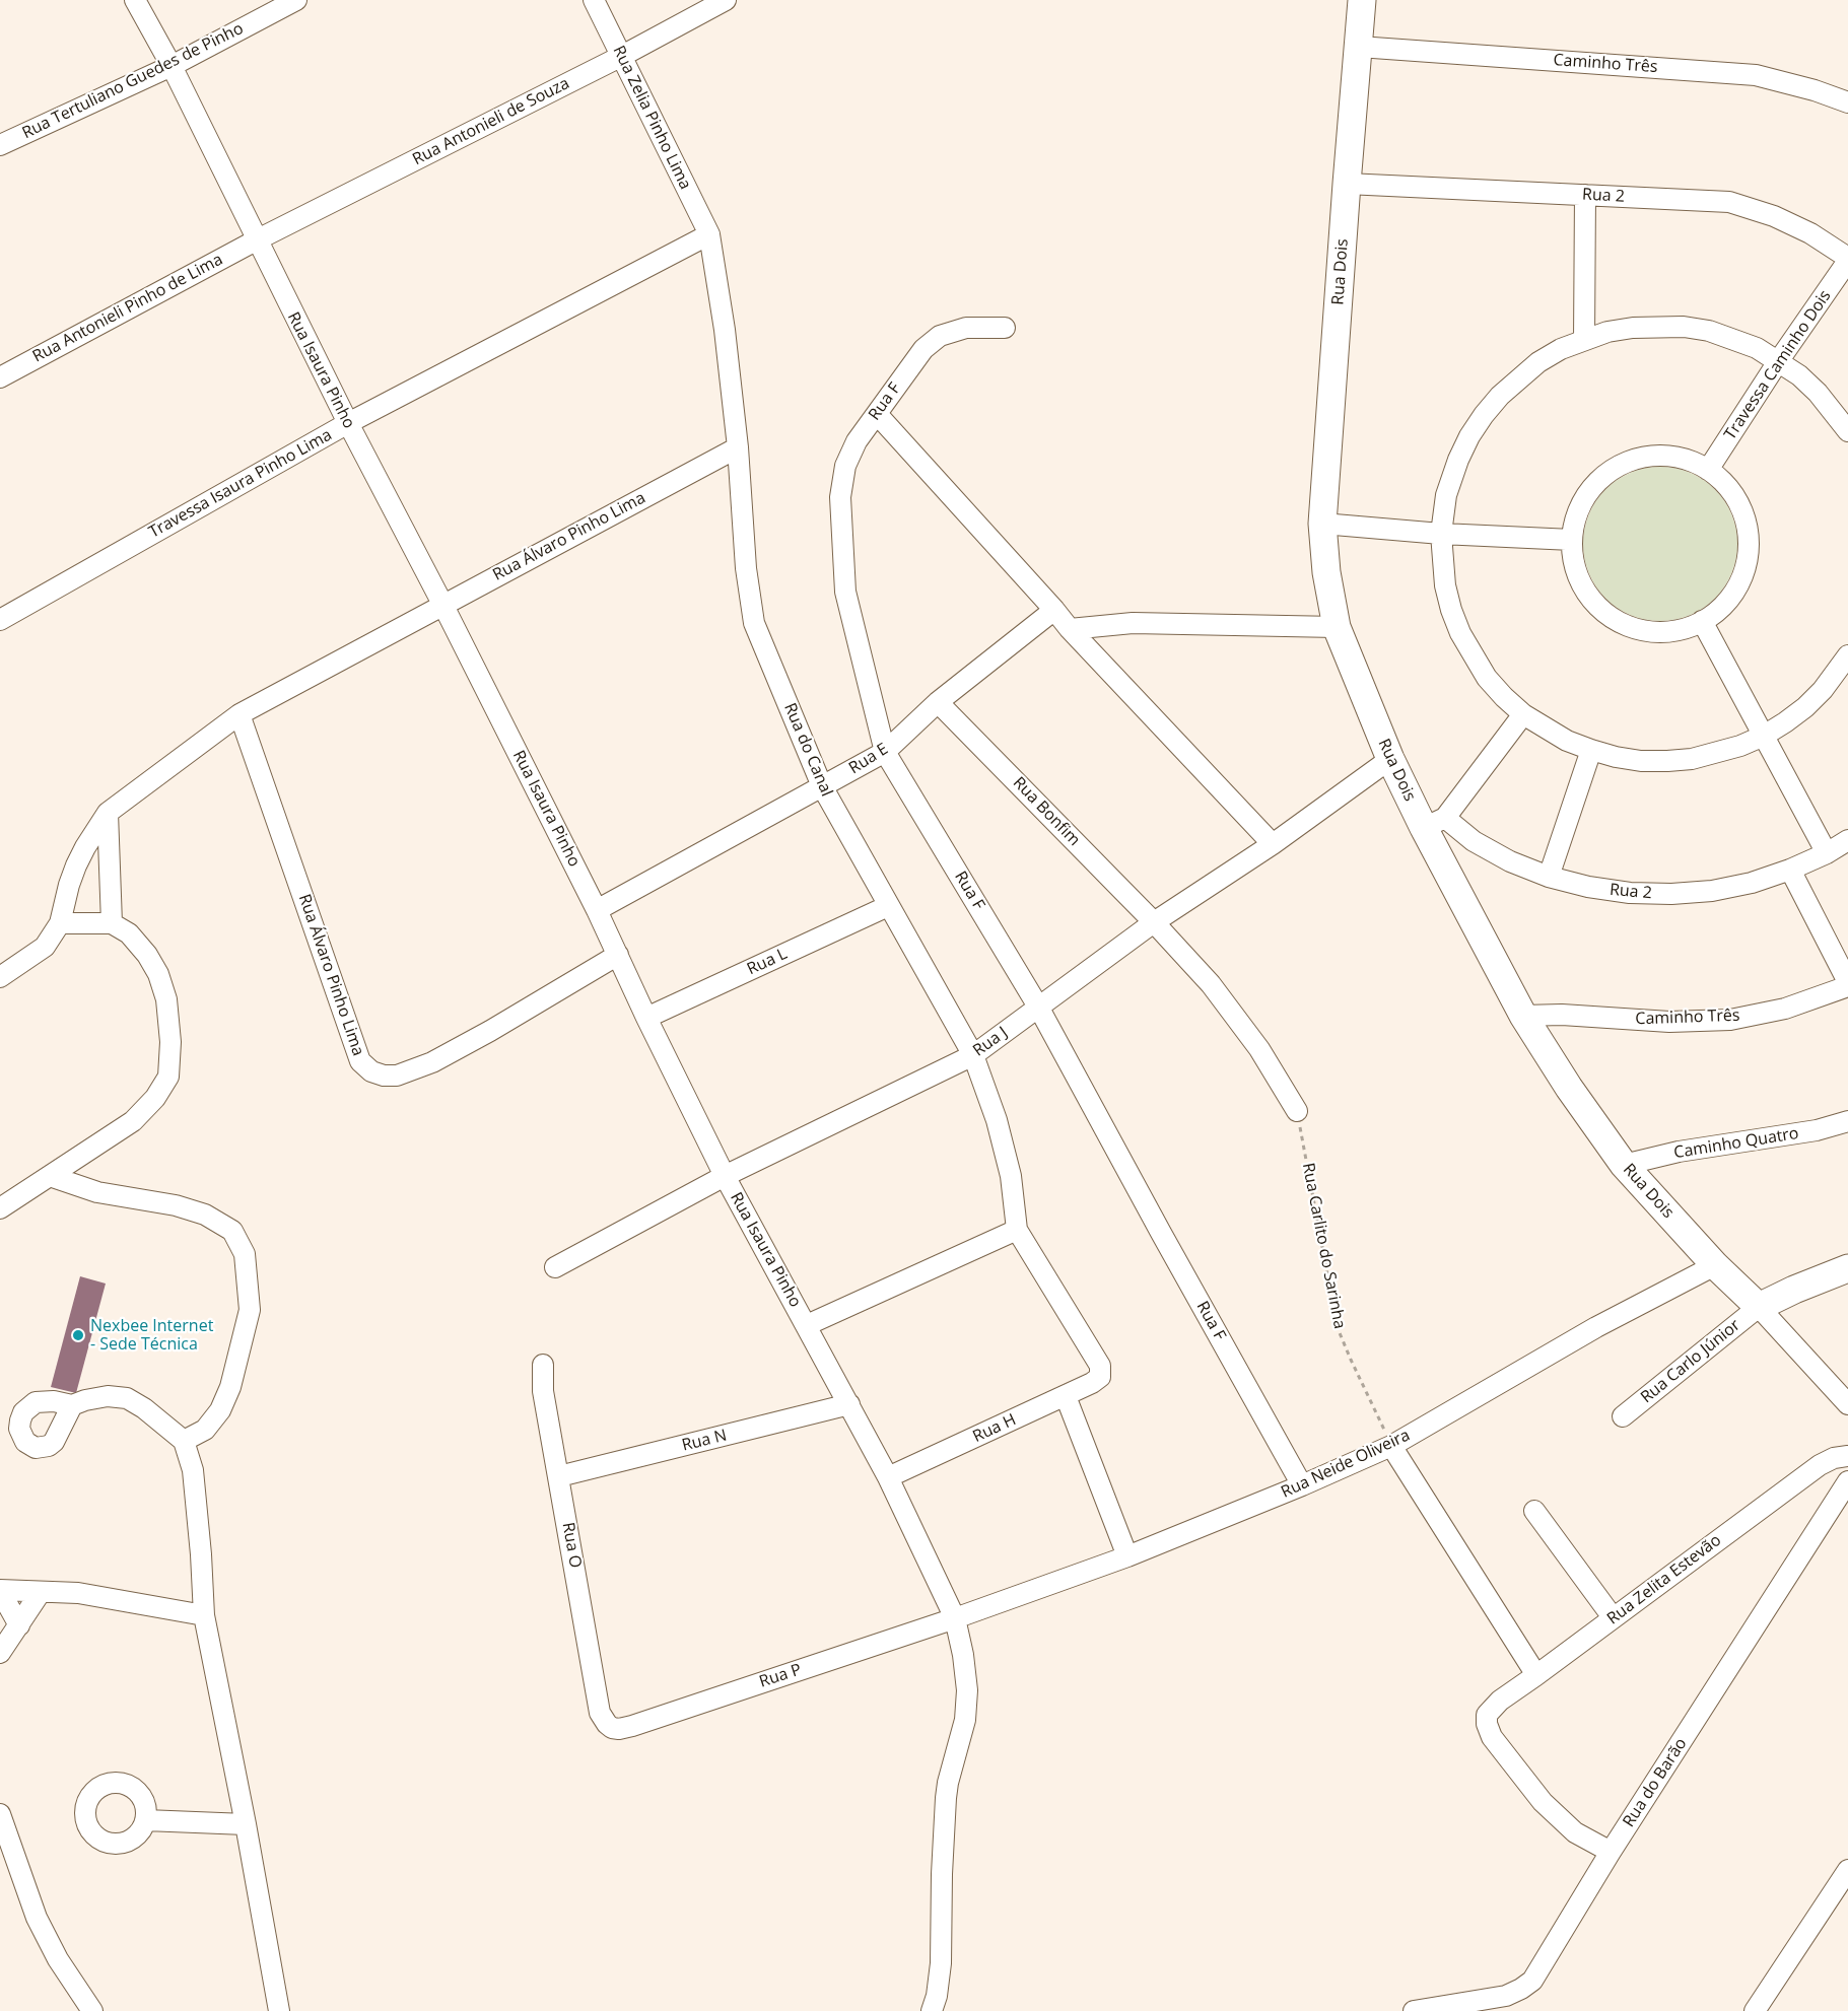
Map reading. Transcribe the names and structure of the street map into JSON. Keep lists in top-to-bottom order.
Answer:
{
  "streets": {
    "street": [
      "Caminho Três",
      "Rua Tertuliano Guedes de Pinho",
      "Rua Zelia Pinho Lima",
      "Rua Antonieli de Souza",
      "Rua 2",
      "Rua Dois",
      "Rua Antonieli Pinho de Lima",
      "Travessa Caminho Dois",
      "Rua Isaura Pinho",
      "Rua F",
      "Travessa Isaura Pinho Lima",
      "Rua Álvaro Pinho Lima",
      "Rua do Canal",
      "Rua E",
      "Rua Bonfim",
      "Rua L",
      "Rua J",
      "Caminho Quatro",
      "Rua Carlo Júnior",
      "Rua H",
      "Rua N",
      "Rua Neide Oliveira",
      "Rua O",
      "Rua Zelita Estevão",
      "Rua P",
      "Rua do Barão"
    ],
    "path": ["Rua Carlito do Sarinha"]
  },
  "crossings": [
    ["Caminho Três", "Rua Dois"],
    ["Rua Tertuliano Guedes de Pinho", "Rua Isaura Pinho"],
    ["Rua Zelia Pinho Lima", "Rua Antonieli de Souza"],
    ["Rua Zelia Pinho Lima", "Travessa Isaura Pinho Lima"],
    ["Rua Zelia Pinho Lima", "Rua do Canal"],
    ["Rua Antonieli de Souza", "Rua Antonieli Pinho de Lima"],
    ["Rua Antonieli de Souza", "Rua Isaura Pinho"],
    ["Rua 2", "Rua Dois"],
    ["Rua 2", "Travessa Caminho Dois"],
    ["Rua Dois", "Rua J"],
    ["Rua Dois", "Caminho Quatro"],
    ["Rua Dois", "Rua Carlo Júnior"],
    ["Rua Dois", "Rua Neide Oliveira"],
    ["Rua Antonieli Pinho de Lima", "Rua Isaura Pinho"],
    ["Rua Isaura Pinho", "Travessa Isaura Pinho Lima"],
    ["Rua Isaura Pinho", "Rua Álvaro Pinho Lima"],
    ["Rua Isaura Pinho", "Rua E"],
    ["Rua Isaura Pinho", "Rua L"],
    ["Rua Isaura Pinho", "Rua J"],
    ["Rua Isaura Pinho", "Rua H"],
    ["Rua Isaura Pinho", "Rua N"],
    ["Rua Isaura Pinho", "Rua Neide Oliveira"],
    ["Rua Isaura Pinho", "Rua P"],
    ["Rua F", "Rua E"],
    ["Rua F", "Rua J"],
    ["Rua F", "Rua Neide Oliveira"],
    ["Travessa Isaura Pinho Lima", "Rua do Canal"],
    ["Rua Álvaro Pinho Lima", "Rua do Canal"],
    ["Rua do Canal", "Rua E"],
    ["Rua do Canal", "Rua L"],
    ["Rua do Canal", "Rua J"],
    ["Rua do Canal", "Rua H"],
    ["Rua E", "Rua Bonfim"],
    ["Rua Bonfim", "Rua J"],
    ["Rua Carlito do Sarinha", "Rua Neide Oliveira"],
    ["Rua N", "Rua O"],
    ["Rua Neide Oliveira", "Rua P"],
    ["Rua O", "Rua P"],
    ["Rua Zelita Estevão", "Rua do Barão"]
  ],
  "places": ["Nexbee Internet - Sede Técnica"]
}
